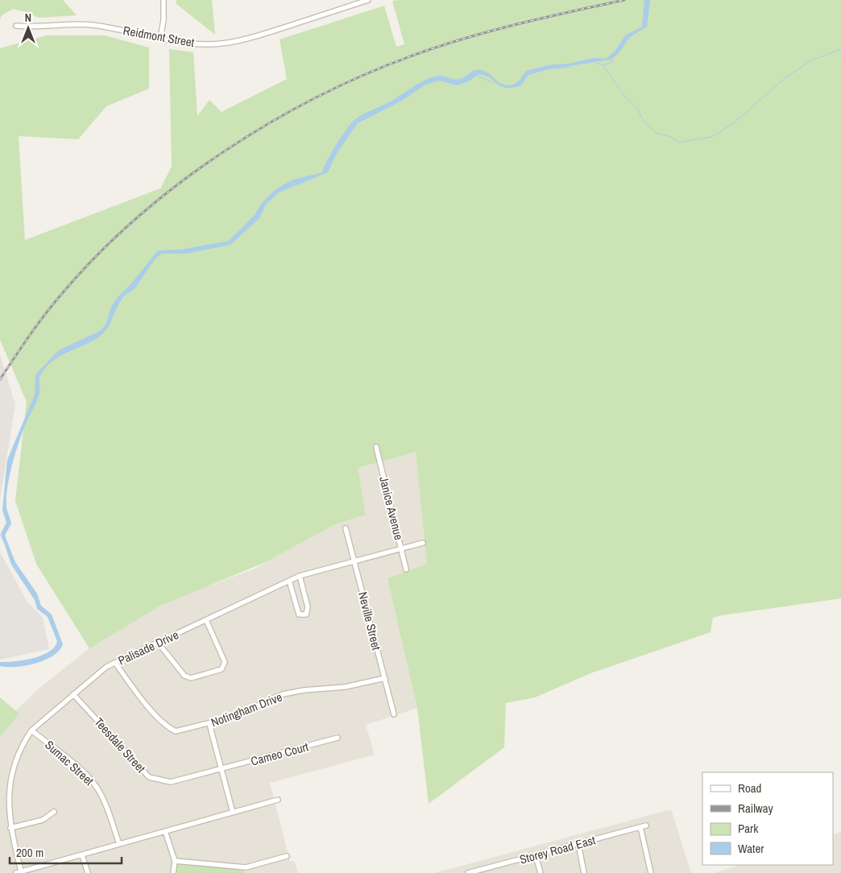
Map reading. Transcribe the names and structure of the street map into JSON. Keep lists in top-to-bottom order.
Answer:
{
  "streets": {
    "street": [
      "Reidmont Street",
      "Janice Avenue",
      "Neville Street",
      "Palisade Drive",
      "Notingham Drive",
      "Teesdale Street",
      "Cameo Court",
      "Sumac Street",
      "Storey Road East"
    ]
  },
  "crossings": [
    ["Janice Avenue", "Palisade Drive"],
    ["Neville Street", "Palisade Drive"],
    ["Neville Street", "Notingham Drive"],
    ["Palisade Drive", "Notingham Drive"],
    ["Palisade Drive", "Teesdale Street"],
    ["Palisade Drive", "Sumac Street"],
    ["Teesdale Street", "Cameo Court"]
  ],
  "legend": [
    "Road",
    "Railway",
    "Park",
    "Water"
  ],
  "scale_bar": "200 m",
  "north": "top"
}
